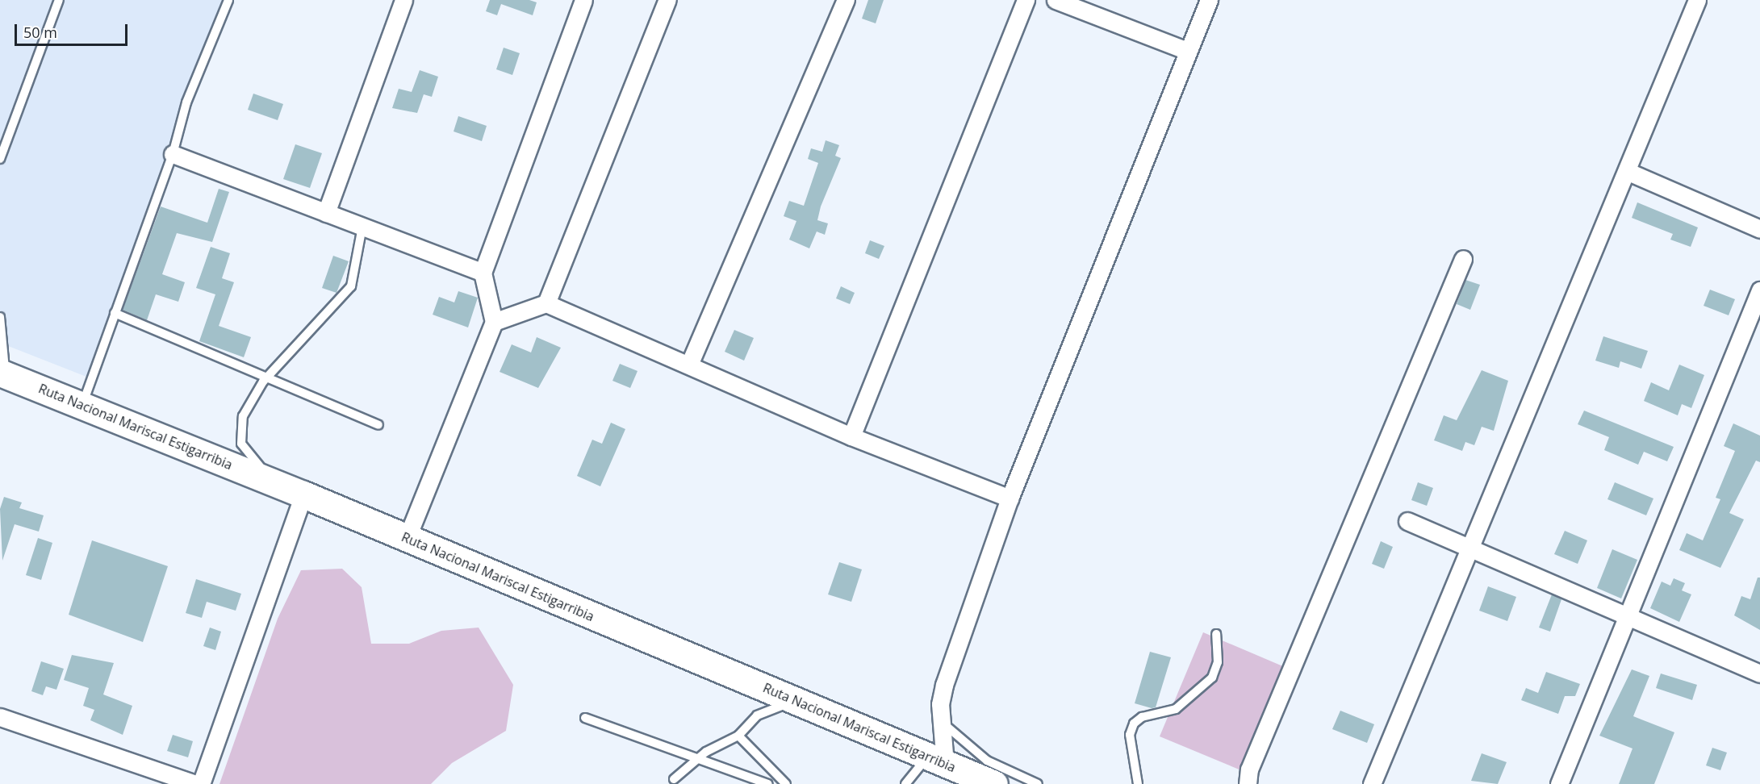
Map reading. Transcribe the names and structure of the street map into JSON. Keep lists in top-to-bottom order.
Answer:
{
  "streets": {
    "main road": ["Ruta Nacional Mariscal Estigarribia"]
  },
  "scale_bar": "50 m"
}
